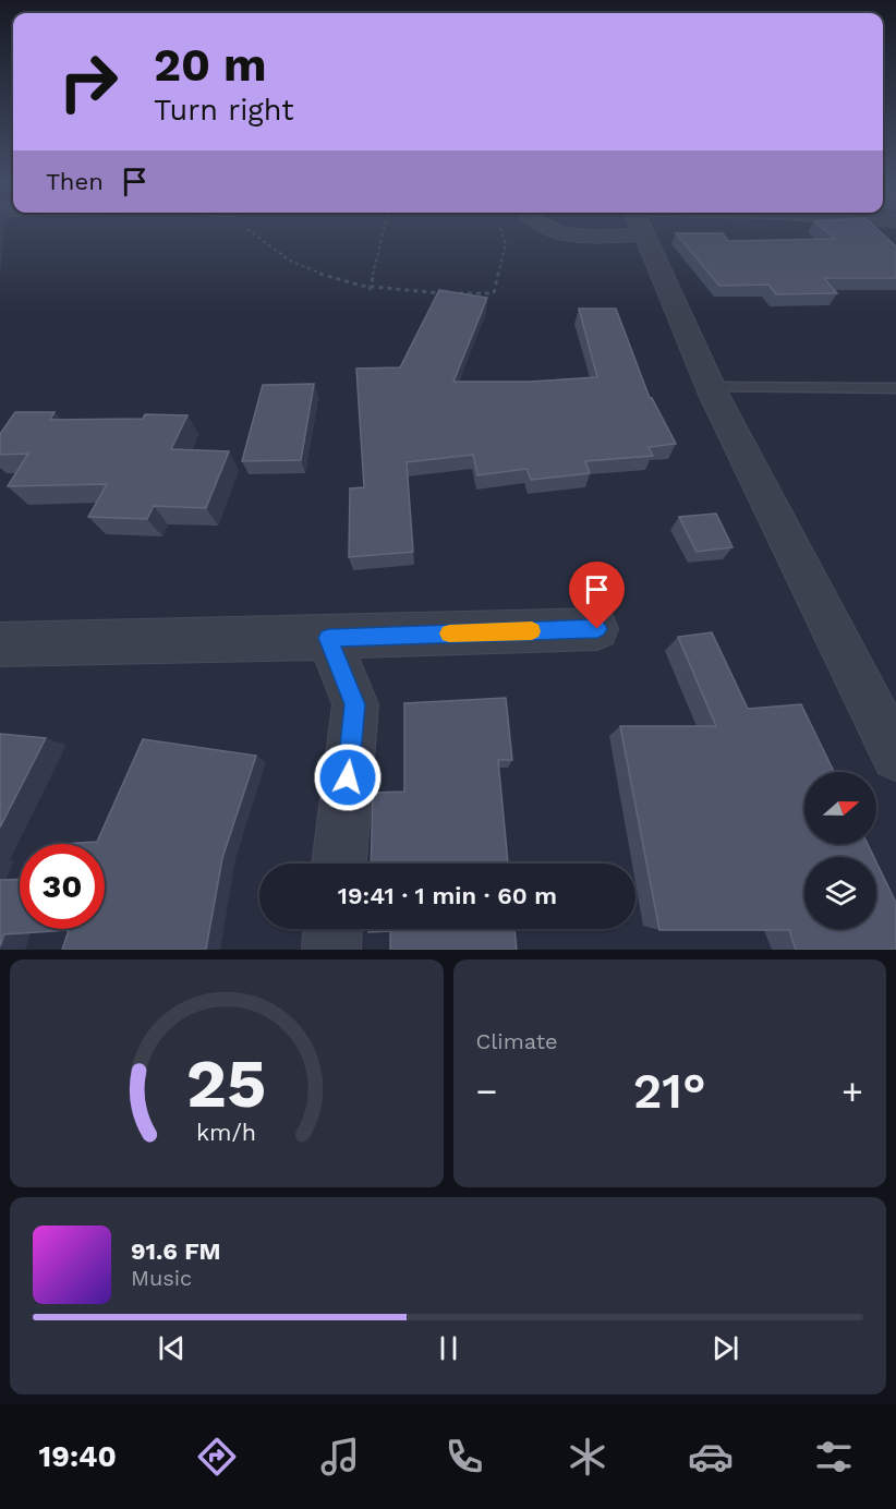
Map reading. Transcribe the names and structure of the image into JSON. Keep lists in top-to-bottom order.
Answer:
{
  "north": "right",
  "page": {
    "turn": ["20 m", "Turn right"],
    "then": "Then",
    "limit": "30",
    "trip": "19:41 · 1 min · 60 m",
    "tile": "Climate",
    "heat": ["−", "21°", "+"],
    "song": ["91.6 FM", "Music"],
    "tabs": "19:40",
    "gauge": ["25", "km/h"]
  }
}
